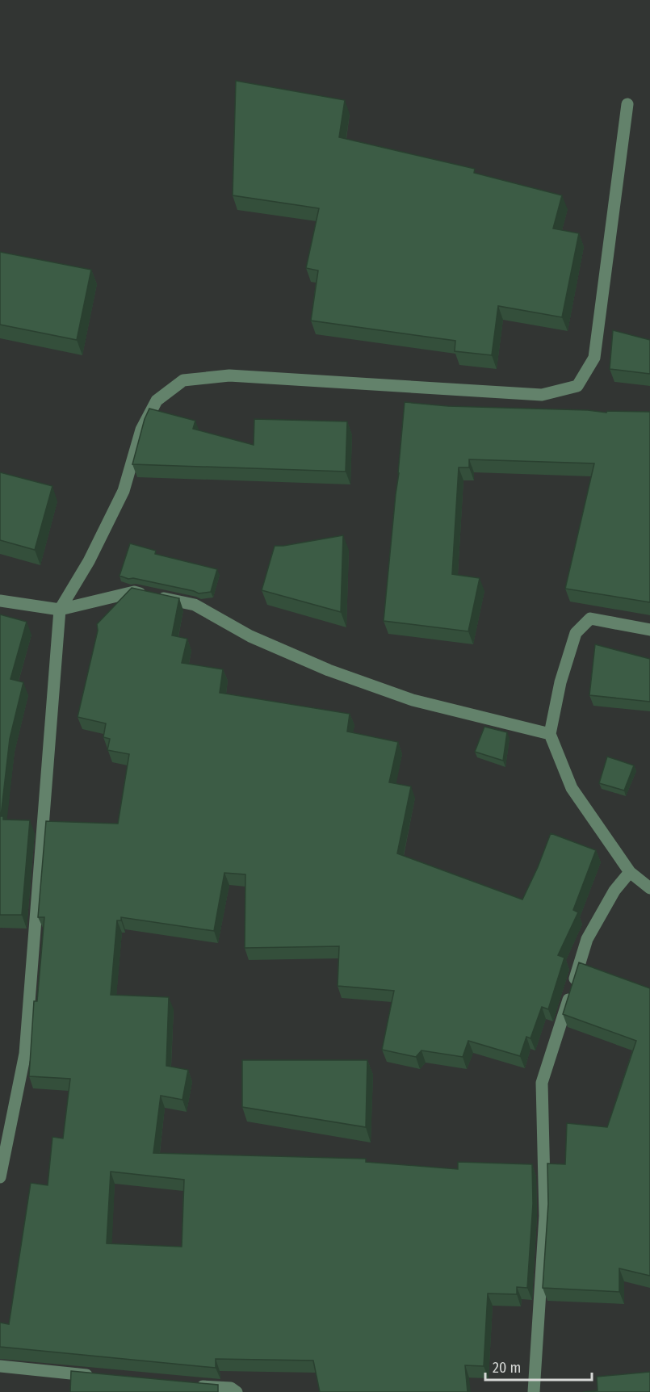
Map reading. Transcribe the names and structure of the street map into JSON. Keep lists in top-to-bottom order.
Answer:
{
  "scale_bar": "20 m"
}
